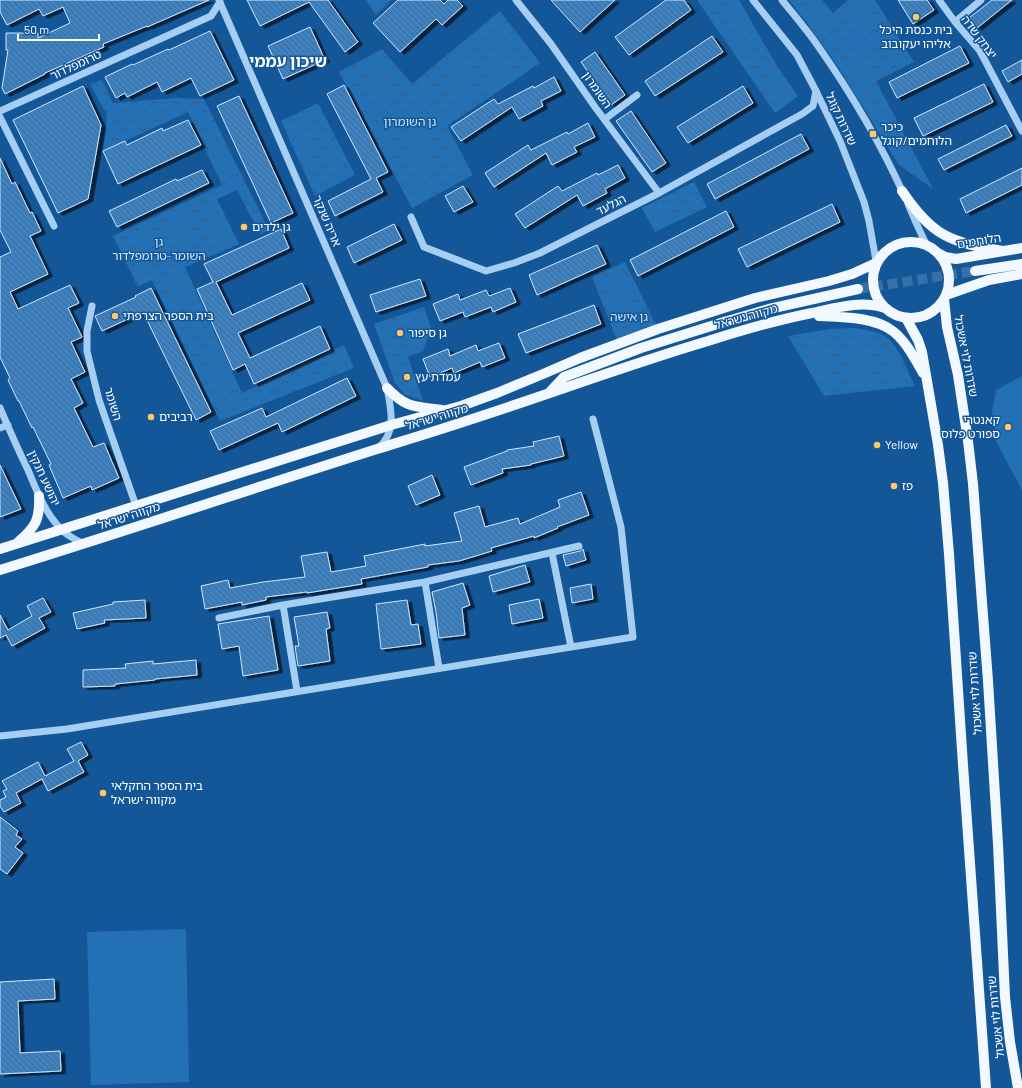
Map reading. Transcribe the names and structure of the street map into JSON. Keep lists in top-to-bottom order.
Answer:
{
  "streets": {
    "main road": ["הלוחמים", "מקווה ישראל", "שדרות לוי אשכול"],
    "street": [
      "יצחק שדה",
      "טרומפלדור",
      "השומרון",
      "שדרות קוגל",
      "הגלעד",
      "אריה שנקר",
      "השומר",
      "יהושע חנקין"
    ]
  },
  "crossings": [
    ["טרומפלדור", "אריה שנקר"],
    ["השומרון", "הגלעד"],
    ["שדרות קוגל", "הגלעד"],
    ["שדרות קוגל", "הלוחמים"],
    ["שדרות קוגל", "מקווה ישראל"],
    ["שדרות קוגל", "שדרות לוי אשכול"],
    ["אריה שנקר", "מקווה ישראל"],
    ["הלוחמים", "מקווה ישראל"],
    ["הלוחמים", "שדרות לוי אשכול"],
    ["מקווה ישראל", "שדרות לוי אשכול"],
    ["מקווה ישראל", "השומר"],
    ["מקווה ישראל", "יהושע חנקין"]
  ],
  "districts": ["שיכון עממי"],
  "parks": ["גן השומרון", "גן השומר-טרומפלדור", "גן אישה"],
  "places": {
    "other": [
      "בית כנסת היכל אליהו יעקובוב",
      "גן ילדים",
      "בית הספר הצרפתי",
      "גן סיפור",
      "עמדת עץ",
      "רביבים",
      "קאנטרי ספורט פלוס",
      "Yellow",
      "פז",
      "בית הספר החקלאי מקווה ישראל"
    ],
    "transit": ["כיכר הלוחמים/קוגל"]
  },
  "scale_bar": "50 m"
}
